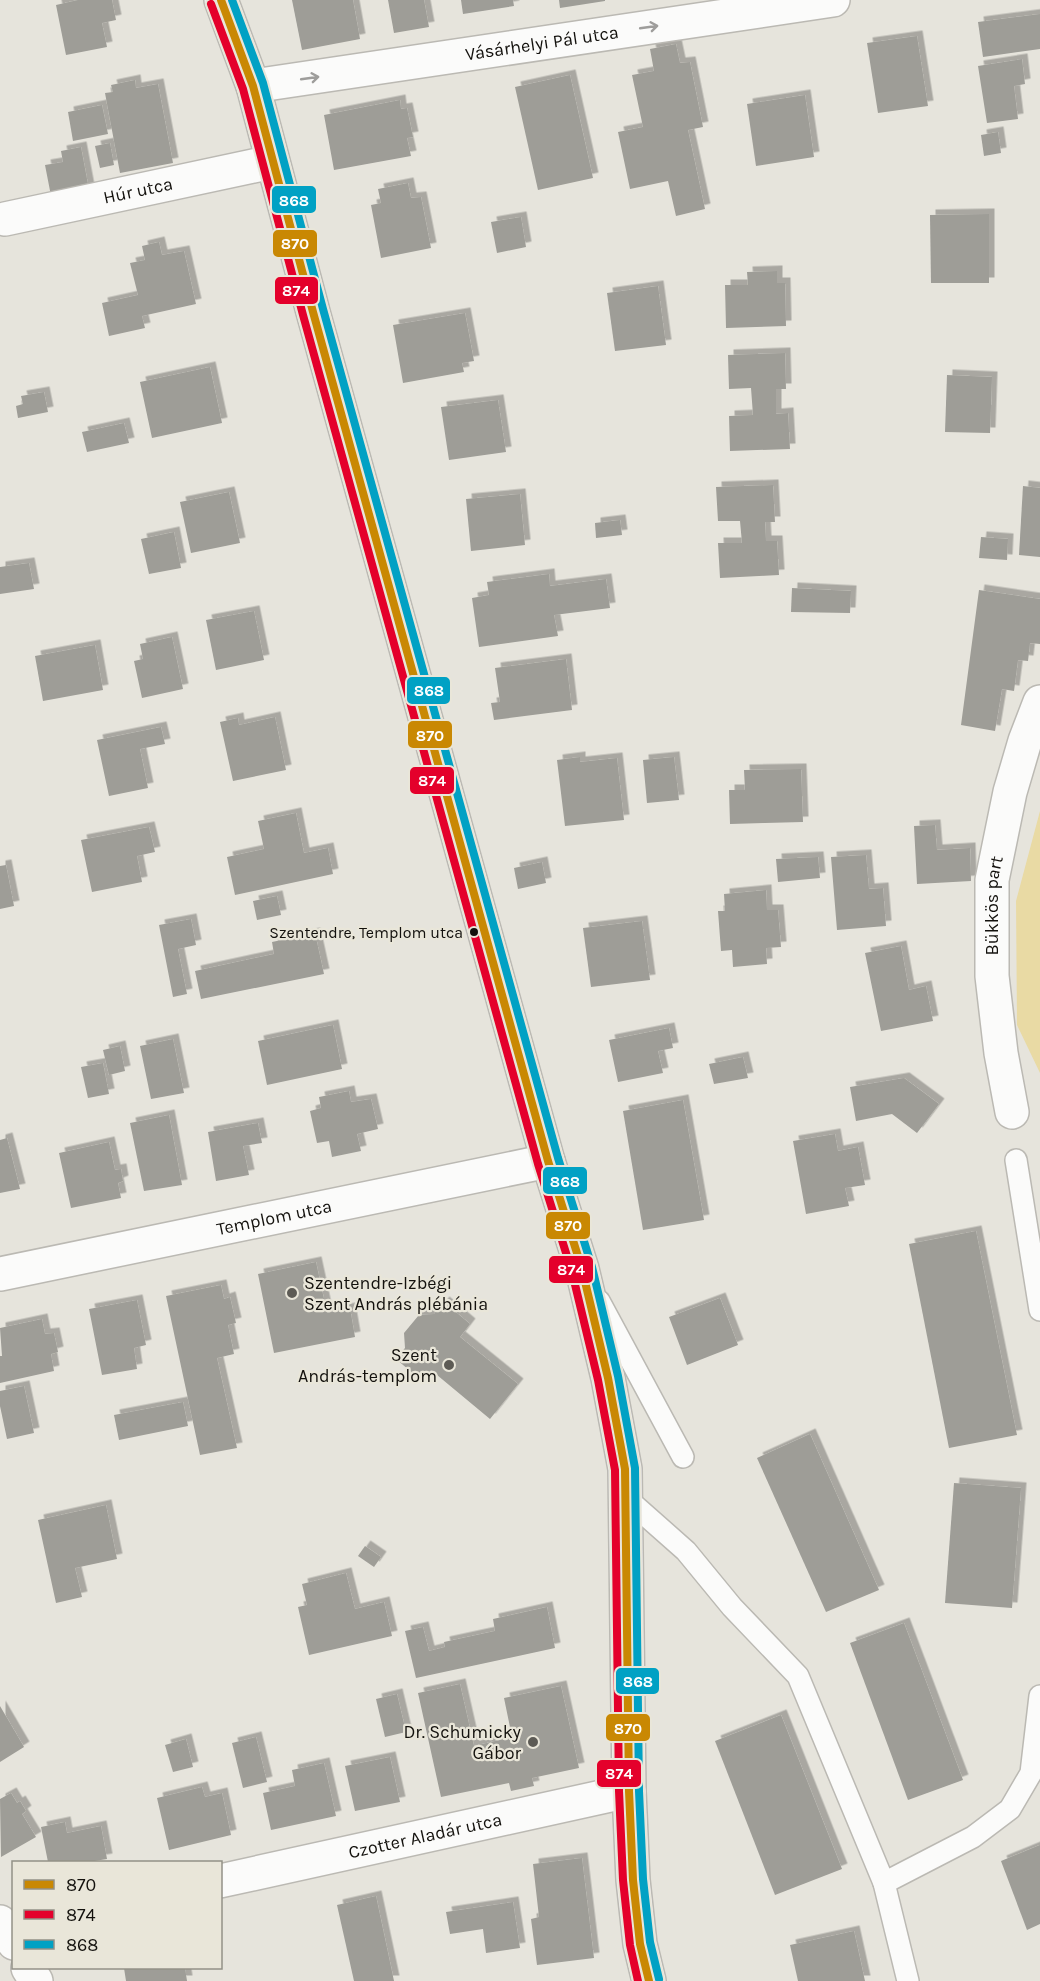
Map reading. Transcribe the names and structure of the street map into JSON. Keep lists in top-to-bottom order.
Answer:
{
  "streets": {
    "street": [
      "Vásárhelyi Pál utca",
      "Húr utca",
      "Bükkös part",
      "Templom utca",
      "Czotter Aladár utca"
    ]
  },
  "one_way": ["Vásárhelyi Pál utca"],
  "places": [
    "Szentendre, Templom utca",
    "Szentendre-Izbégi Szent András plébánia",
    "Szent András-templom",
    "Dr. Schumicky Gábor"
  ],
  "lines": ["transit line 870", "transit line 868", "transit line 874"],
  "legend": ["870", "874", "868"]
}
